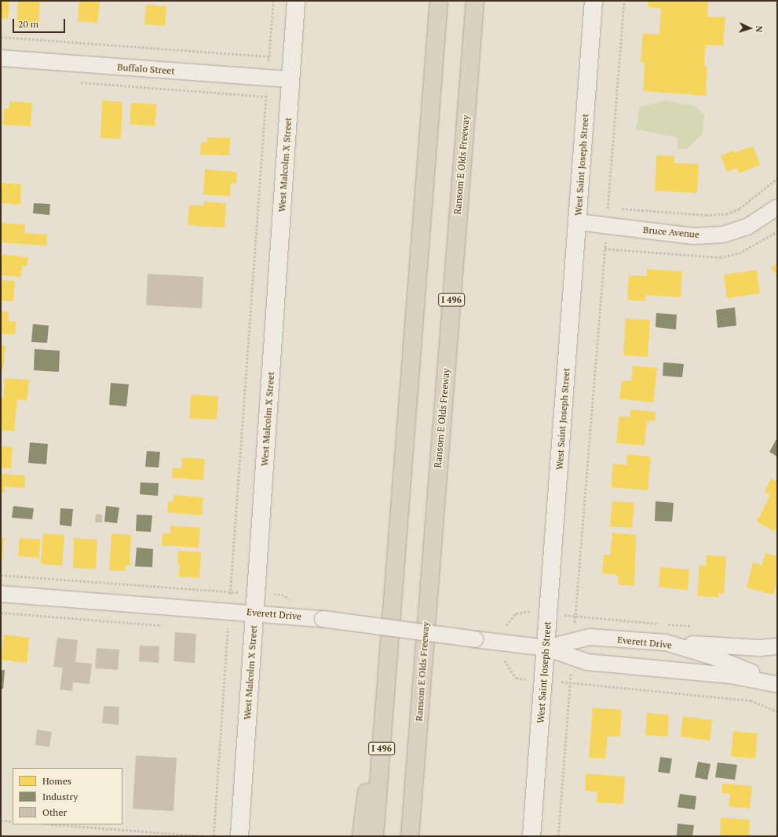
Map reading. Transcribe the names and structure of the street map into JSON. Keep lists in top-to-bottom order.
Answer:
{
  "streets": {
    "highway": ["Ransom E Olds Freeway", "I 496"],
    "street": [
      "Buffalo Street",
      "West Malcolm X Street",
      "West Saint Joseph Street",
      "Bruce Avenue",
      "Everett Drive"
    ]
  },
  "crossings": [
    ["Buffalo Street", "West Malcolm X Street"],
    ["West Malcolm X Street", "Everett Drive"],
    ["West Saint Joseph Street", "Bruce Avenue"],
    ["West Saint Joseph Street", "Everett Drive"]
  ],
  "legend": ["Homes", "Industry", "Other"],
  "scale_bar": "20 m",
  "north": "right"
}
